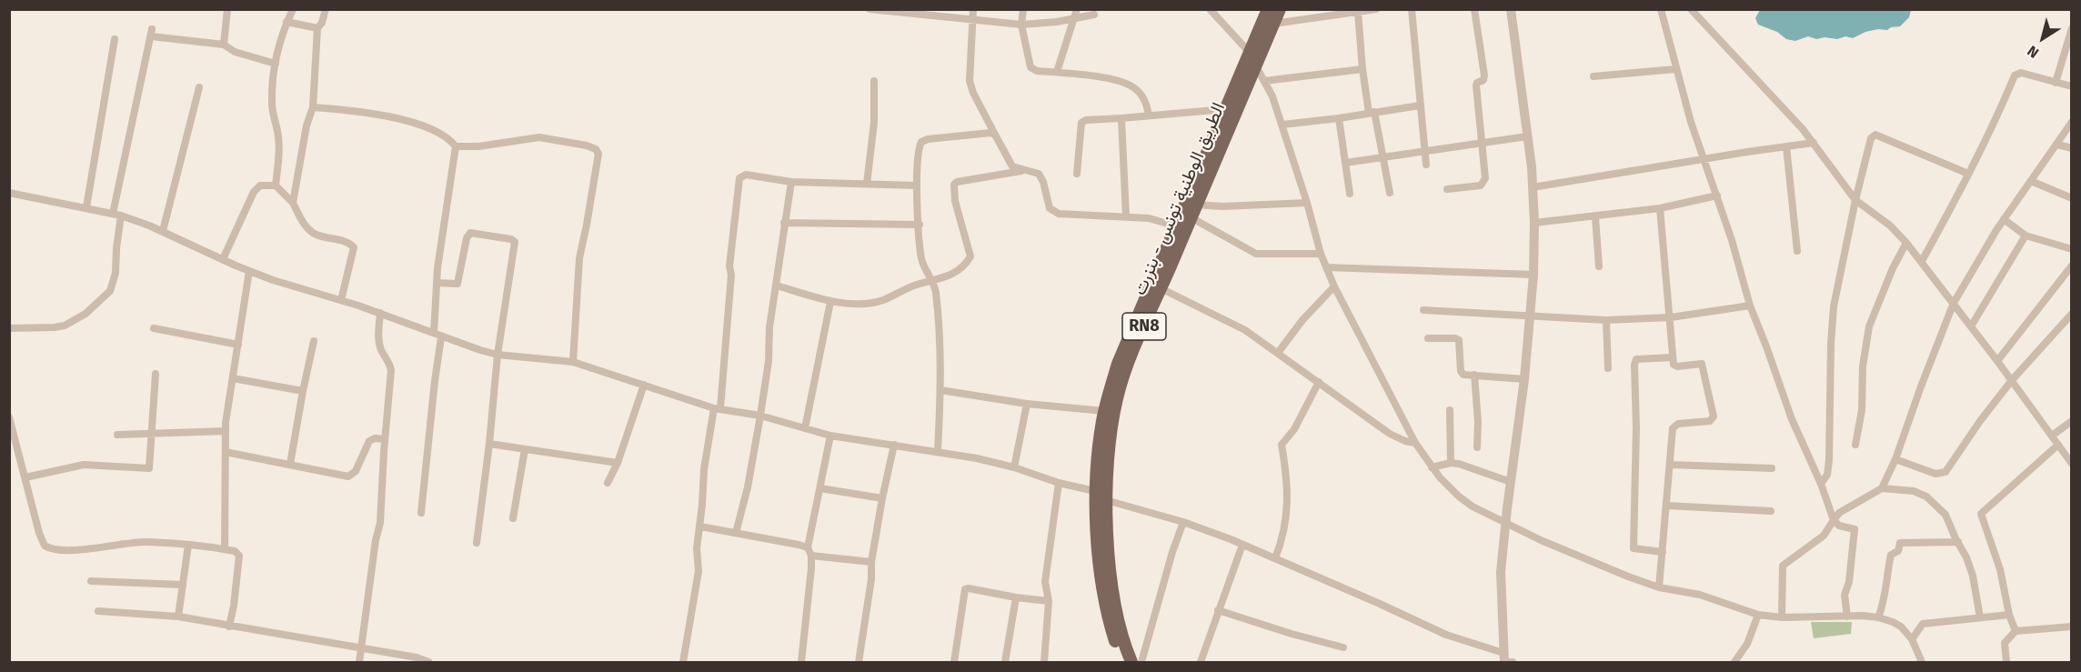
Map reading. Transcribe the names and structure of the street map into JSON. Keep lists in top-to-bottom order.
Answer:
{
  "streets": {
    "main road": ["الطريق الوطنية تونس - بنزرت", "RN8"]
  },
  "north": "bottom left"
}
